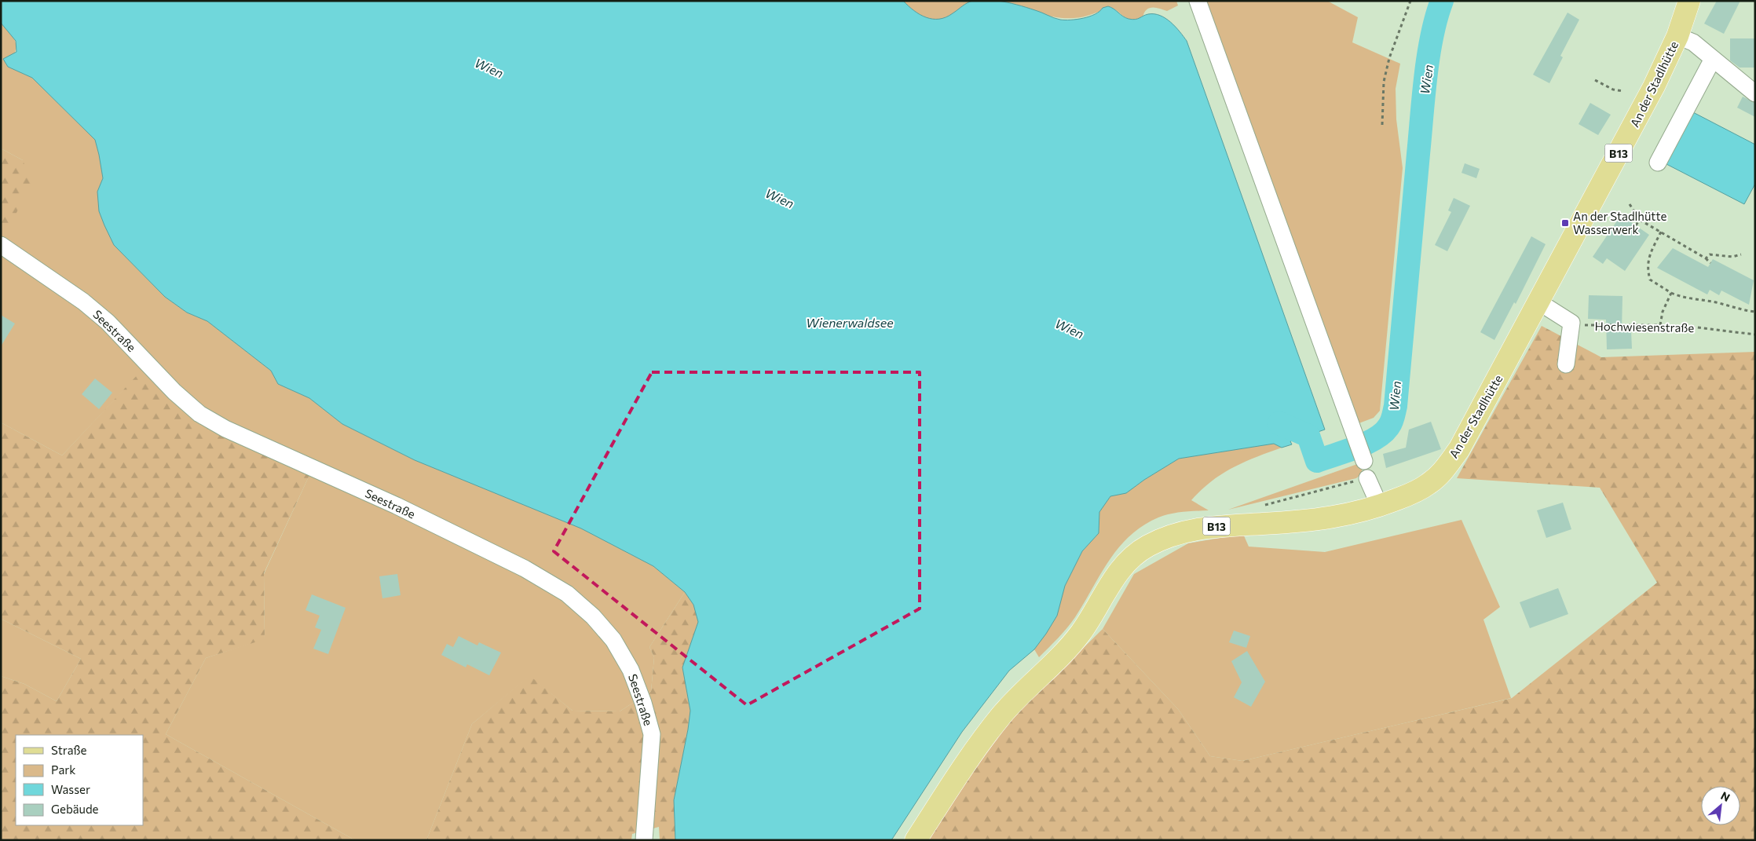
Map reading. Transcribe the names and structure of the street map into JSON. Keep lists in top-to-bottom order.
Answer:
{
  "streets": {
    "main road": ["An der Stadlhütte", "B13"],
    "street": ["Seestraße"],
    "path": ["Hochwiesenstraße"]
  },
  "water": ["Wien", "Wienerwaldsee"],
  "places": {
    "transit": ["An der Stadlhütte Wasserwerk"]
  },
  "legend": [
    "Straße",
    "Park",
    "Wasser",
    "Gebäude"
  ],
  "north": "top right"
}
